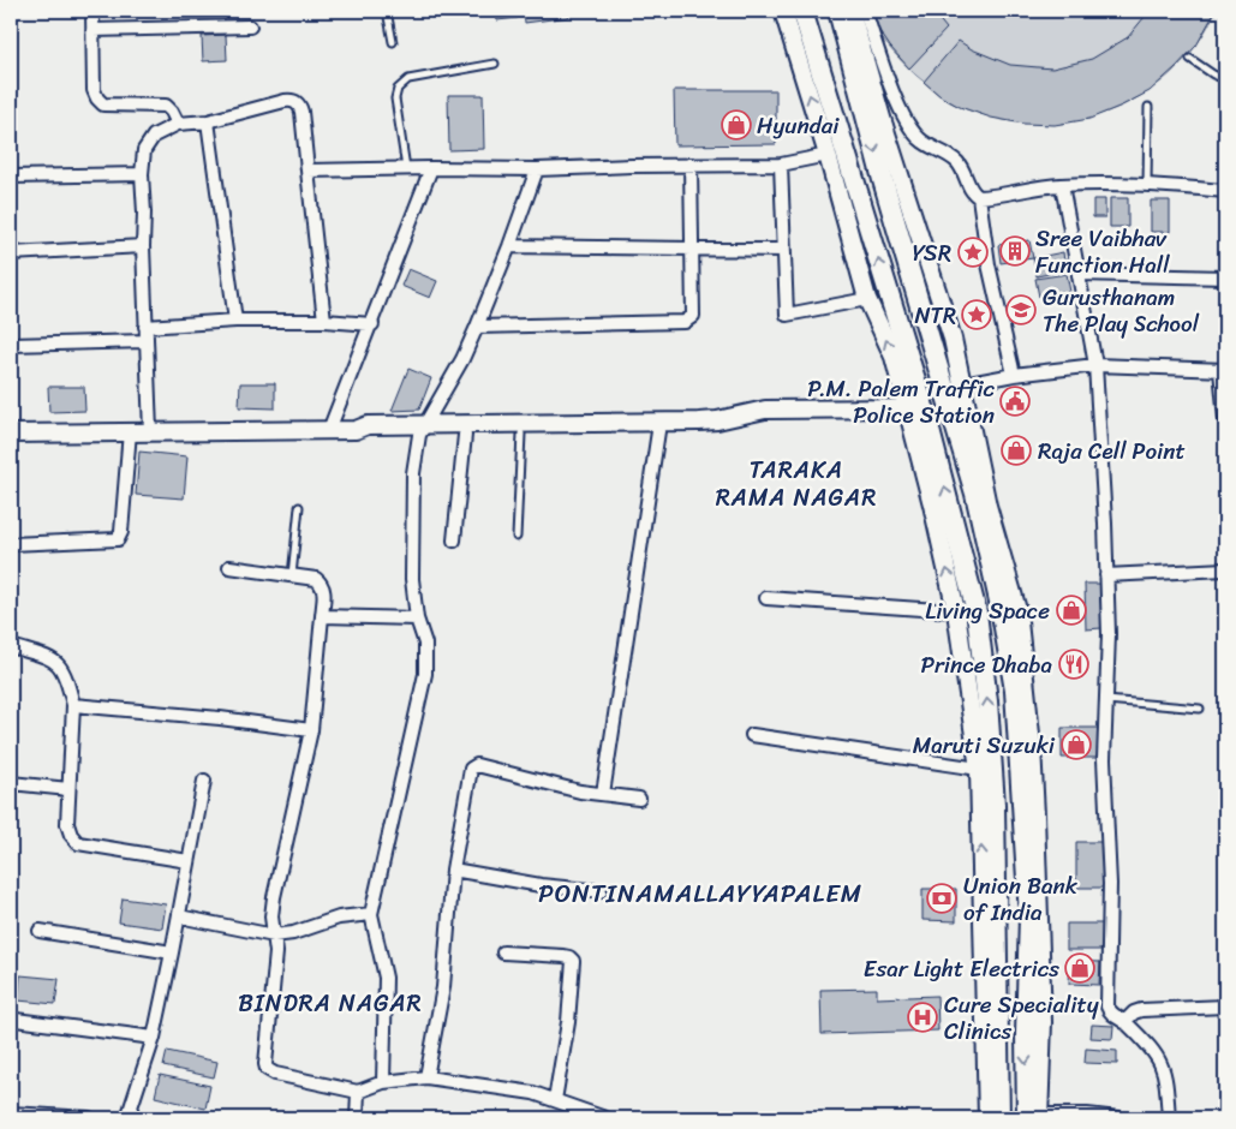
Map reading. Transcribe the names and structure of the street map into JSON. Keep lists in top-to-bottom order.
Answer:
{
  "districts": ["TARAKA RAMA NAGAR", "PONTINAMALLAYYAPALEM", "BINDRA NAGAR"],
  "places": {
    "shop": [
      "Hyundai",
      "Raja Cell Point",
      "Living Space",
      "Maruti Suzuki",
      "Esar Light Electrics"
    ],
    "building": ["Sree Vaibhav Function Hall"],
    "place": ["YSR", "NTR"],
    "school or university": ["Gurusthanam The Play School"],
    "public building": ["P.M. Palem Traffic Police Station"],
    "restaurant": ["Prince Dhaba"],
    "bank": ["Union Bank of India"],
    "hospital": ["Cure Speciality Clinics"]
  }
}
